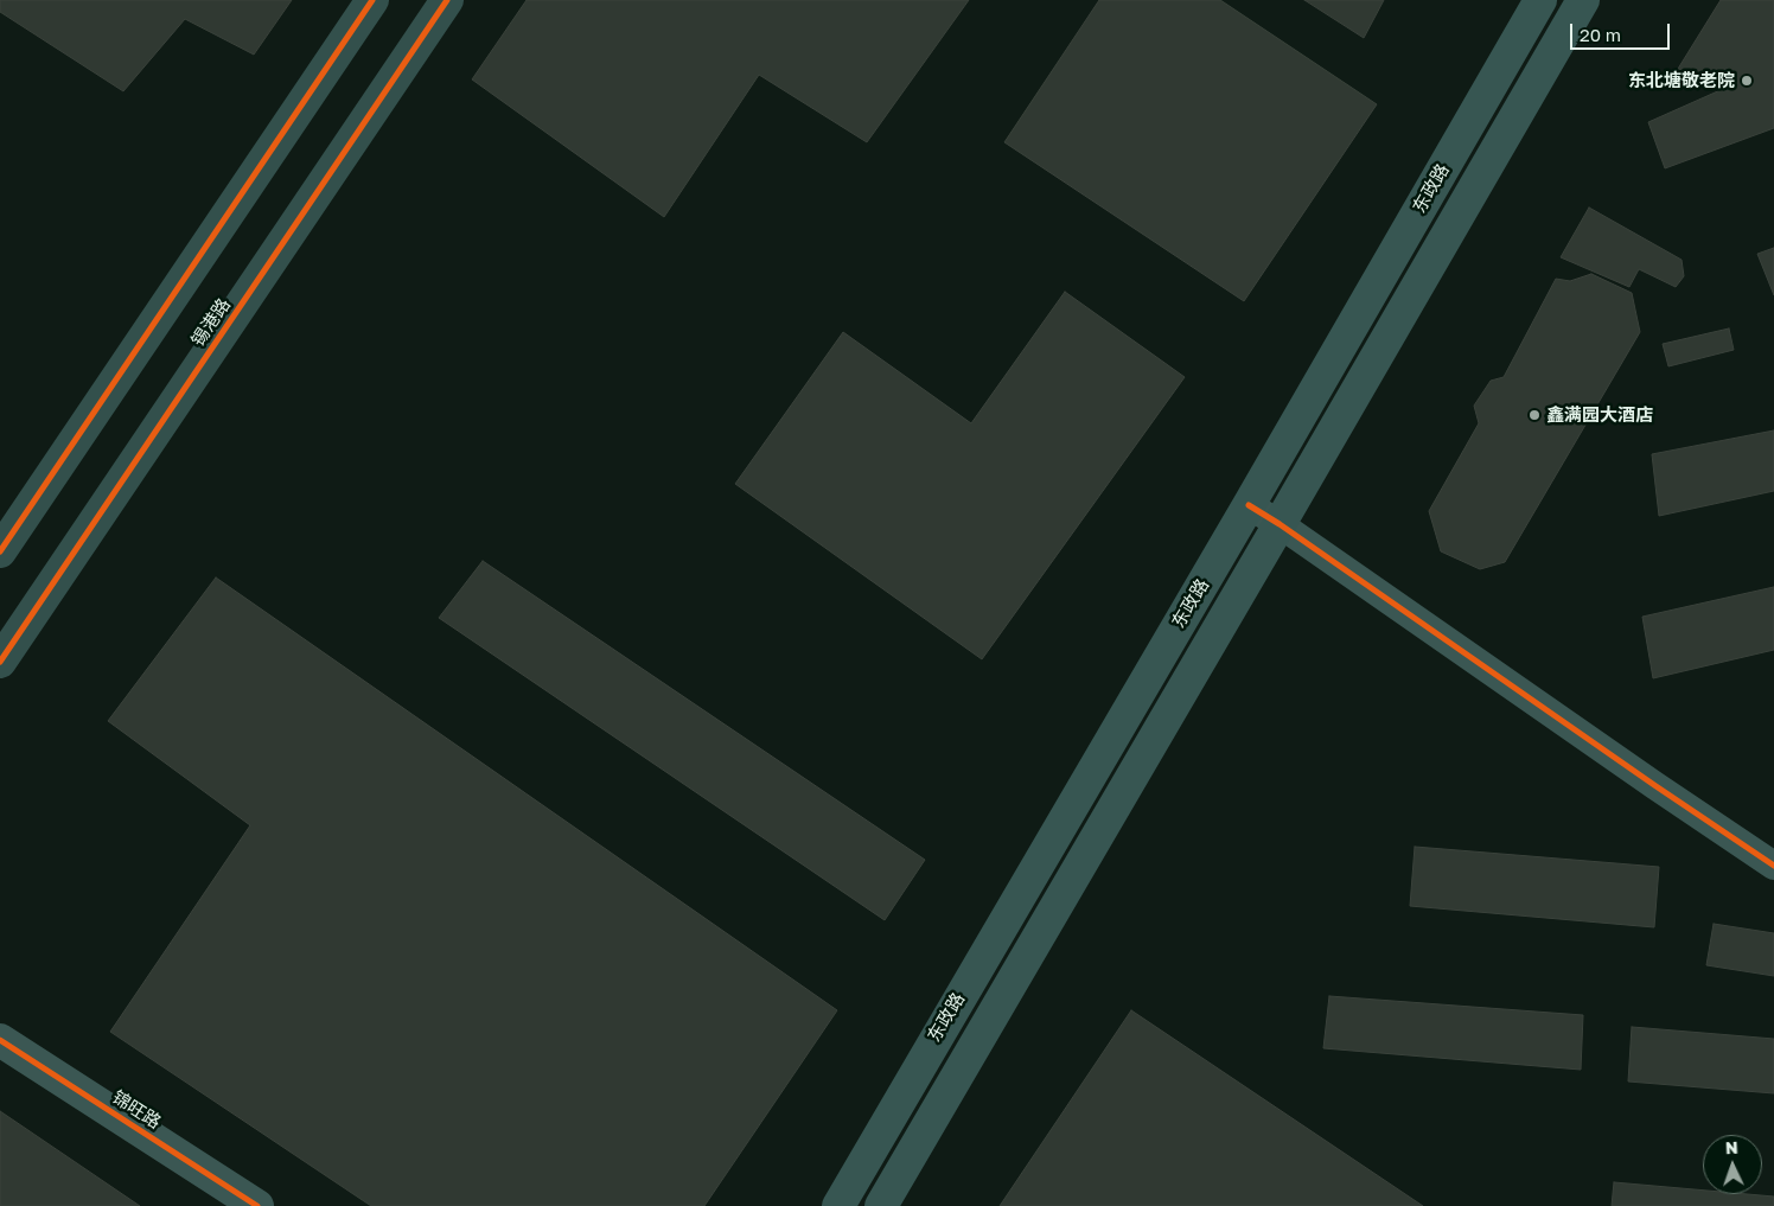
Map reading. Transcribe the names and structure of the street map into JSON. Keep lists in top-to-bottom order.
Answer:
{
  "streets": {
    "main road": ["东政路", "锡港路"],
    "street": ["锦旺路"]
  },
  "places": ["东北塘敬老院", "鑫满园大酒店"],
  "scale_bar": "20 m",
  "north": "top"
}
